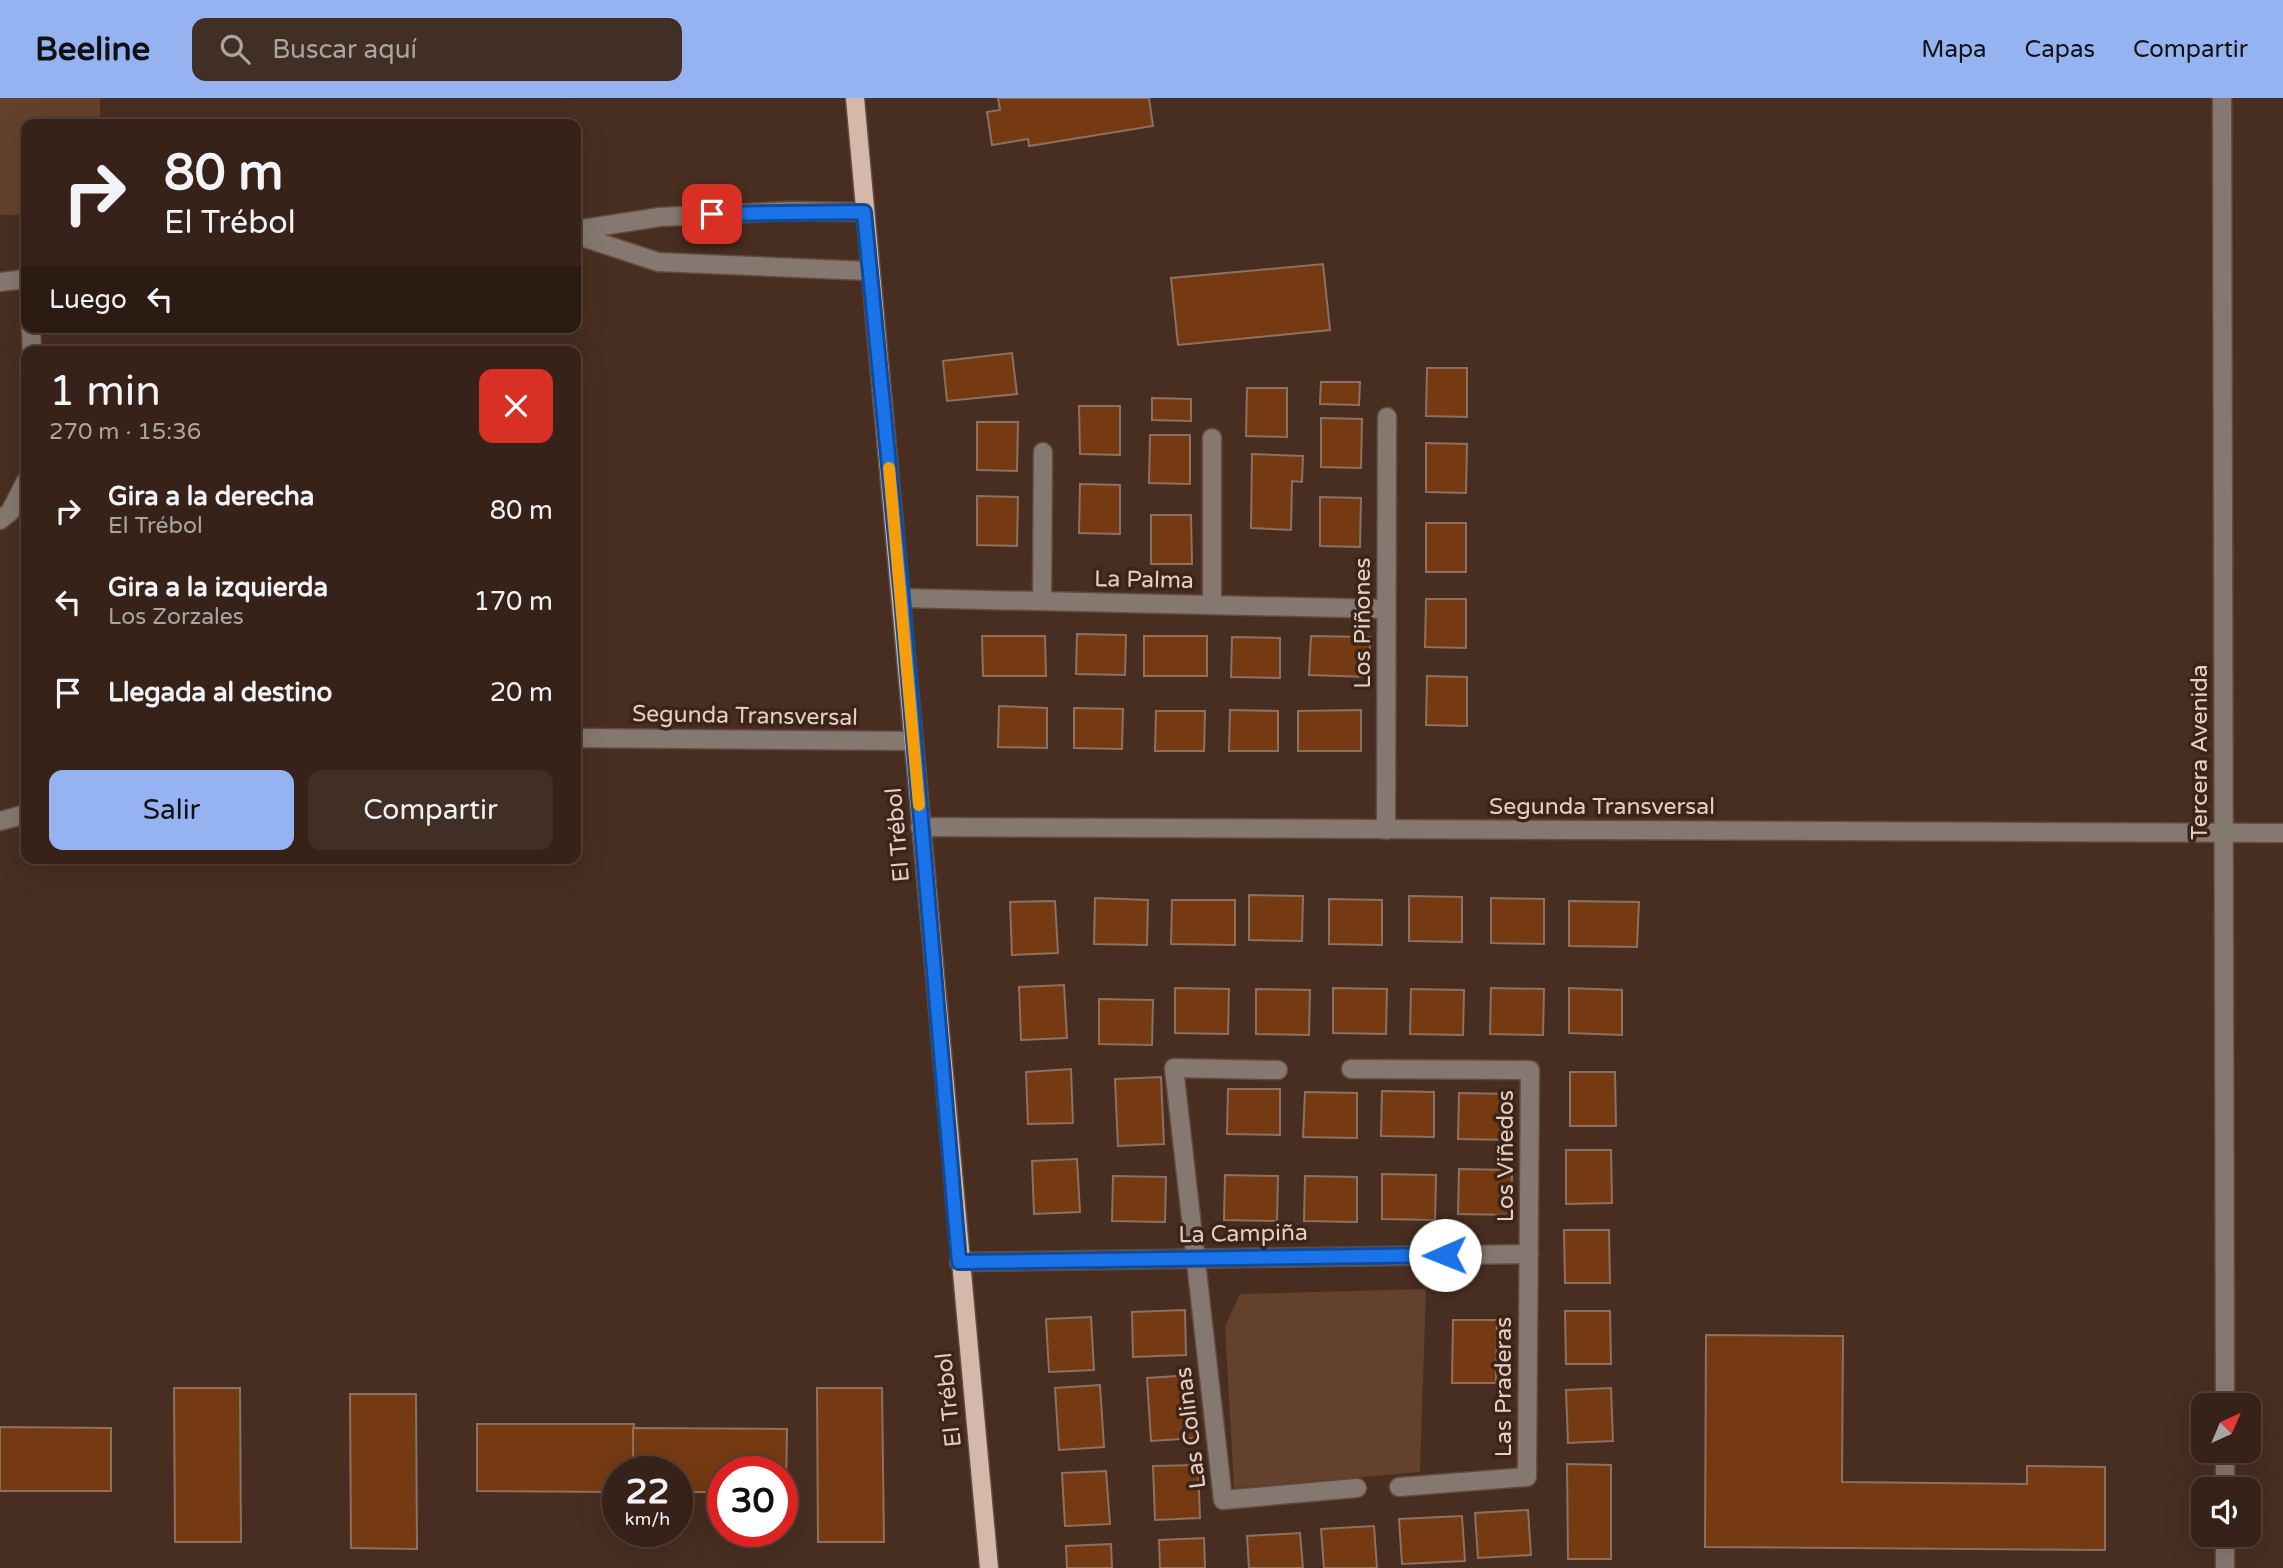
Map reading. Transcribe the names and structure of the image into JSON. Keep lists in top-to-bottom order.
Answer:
{
  "streets": {
    "main road": ["El Trébol"],
    "street": [
      "La Palma",
      "Los Piñones",
      "Segunda Transversal",
      "Tercera Avenida",
      "Los Viñedos",
      "La Campiña",
      "Las Praderas",
      "Las Colinas"
    ]
  },
  "crossings": [
    ["La Palma", "Los Piñones"],
    ["La Palma", "El Trébol"],
    ["Los Piñones", "Segunda Transversal"],
    ["Segunda Transversal", "Tercera Avenida"],
    ["Segunda Transversal", "El Trébol"],
    ["El Trébol", "La Campiña"],
    ["Los Viñedos", "La Campiña"],
    ["Los Viñedos", "Las Praderas"],
    ["La Campiña", "Las Praderas"],
    ["La Campiña", "Las Colinas"]
  ],
  "north": "top right",
  "page": {
    "header": "Beeline",
    "search": "Buscar aquí",
    "nav": ["Mapa", "Capas", "Compartir"],
    "turn": ["80 m", "El Trébol"],
    "then": "Luego",
    "heading": ["1 min", "270 m · 15:36"],
    "list": [
      {
        "name": "Gira a la derecha",
        "note": "El Trébol",
        "value": "80 m"
      },
      {
        "name": "Gira a la izquierda",
        "note": "Los Zorzales",
        "value": "170 m"
      },
      {
        "name": "Llegada al destino",
        "value": "20 m"
      }
    ],
    "buttons": ["Salir", "Compartir"],
    "speed": "22 km/h",
    "limit": "30"
  }
}
